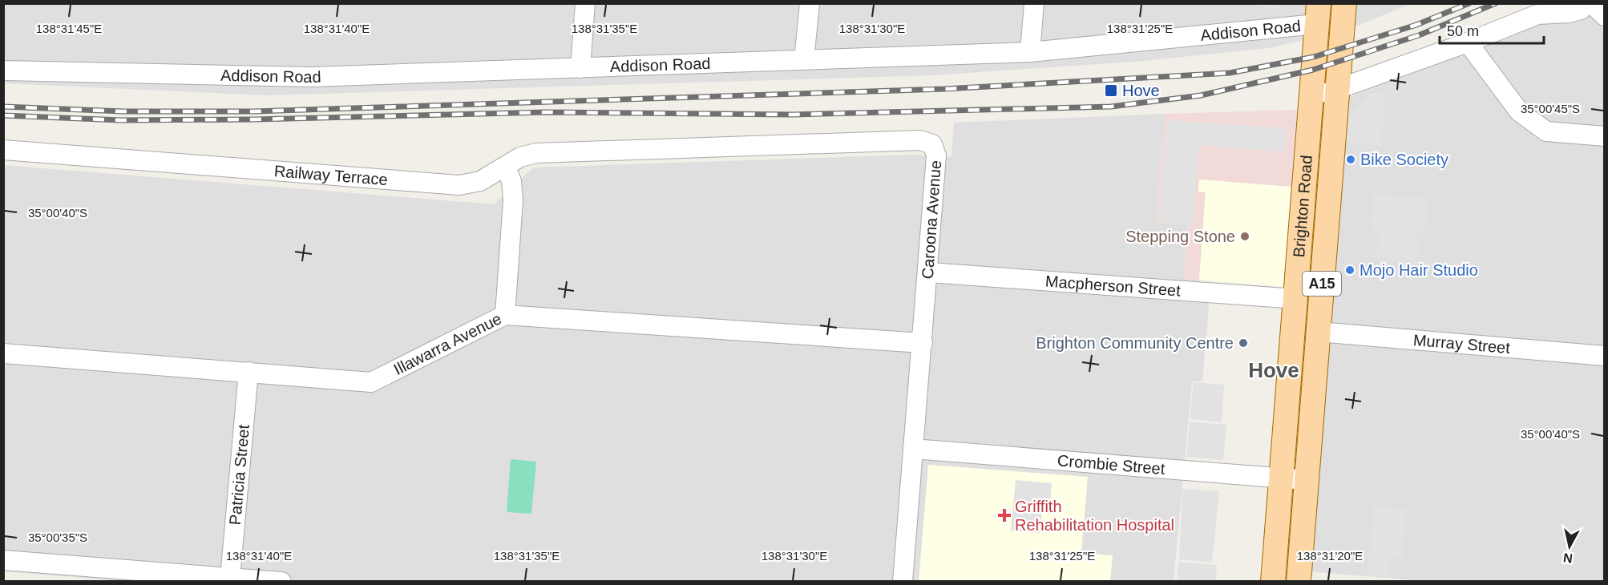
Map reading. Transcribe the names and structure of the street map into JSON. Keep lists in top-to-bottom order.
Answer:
{
  "streets": {
    "main road": ["Brighton Road", "A15"],
    "street": [
      "Addison Road",
      "Railway Terrace",
      "Caroona Avenue",
      "Macpherson Street",
      "Murray Street",
      "Illawarra Avenue",
      "Crombie Street",
      "Patricia Street"
    ]
  },
  "crossings": [
    ["Addison Road", "Brighton Road"],
    ["Railway Terrace", "Caroona Avenue"],
    ["Brighton Road", "Macpherson Street"],
    ["Brighton Road", "Murray Street"],
    ["Brighton Road", "Crombie Street"],
    ["Caroona Avenue", "Macpherson Street"],
    ["Caroona Avenue", "Illawarra Avenue"],
    ["Caroona Avenue", "Crombie Street"],
    ["Illawarra Avenue", "Patricia Street"]
  ],
  "districts": ["Hove"],
  "places": {
    "transit": ["Hove"],
    "other": [
      "Bike Society",
      "Stepping Stone",
      "Mojo Hair Studio",
      "Brighton Community Centre"
    ],
    "health": ["Griffith Rehabilitation Hospital"]
  },
  "scale_bar": "50 m",
  "north": "bottom",
  "coordinates": [
    "138°31'45\"E",
    "138°31'40\"E",
    "138°31'35\"E",
    "138°31'30\"E",
    "138°31'25\"E",
    "35°00'45\"S",
    "35°00'40\"S",
    "35°00'35\"S",
    "138°31'20\"E"
  ]
}
